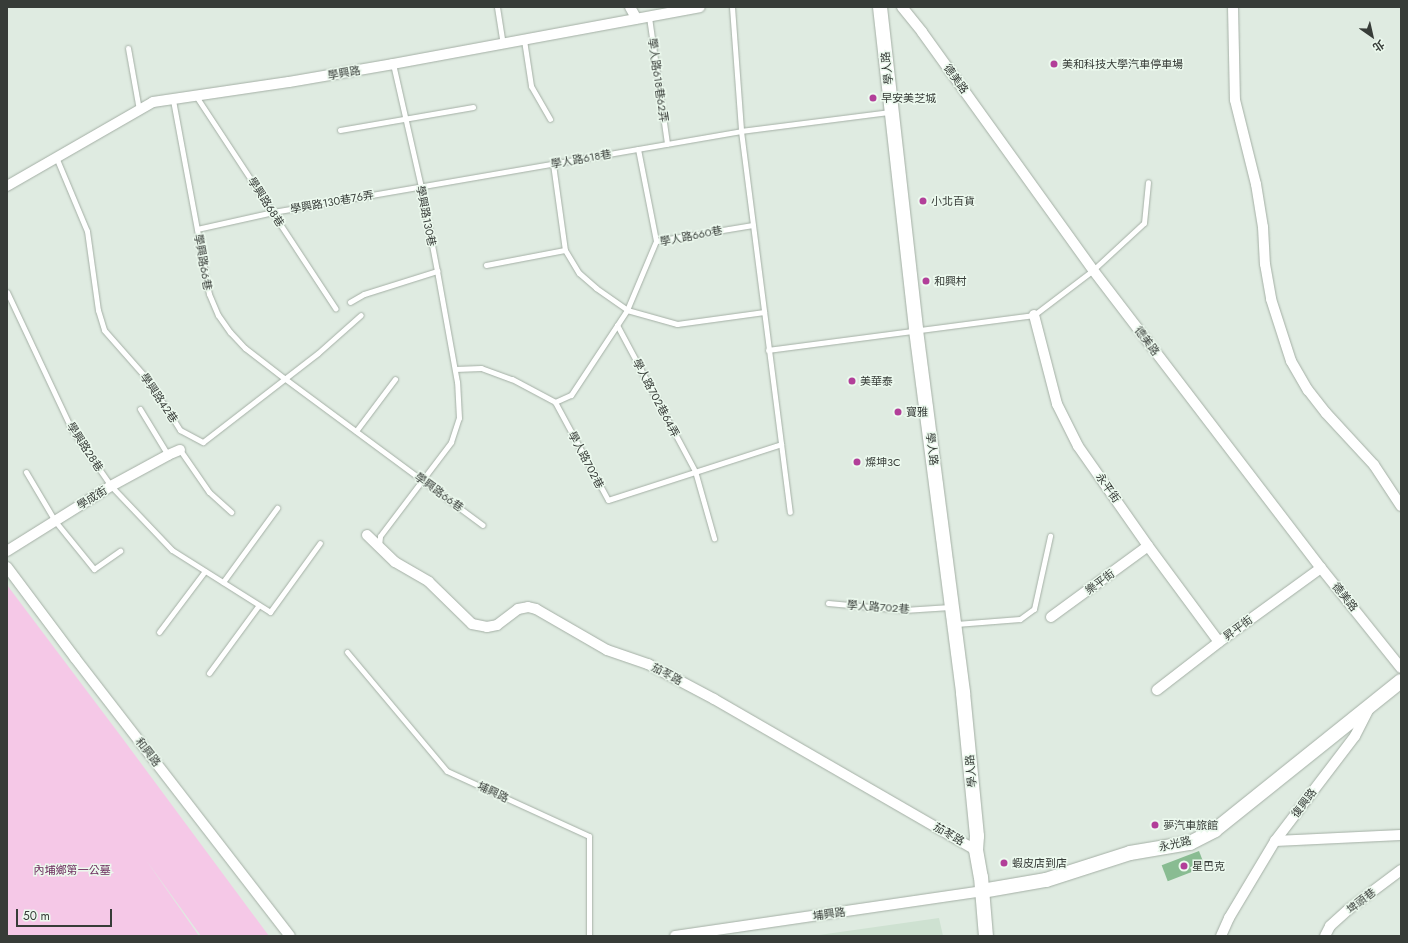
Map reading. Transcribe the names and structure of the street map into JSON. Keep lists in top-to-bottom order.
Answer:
{
  "streets": {
    "main road": ["學人路", "復興路", "永光路"],
    "street": [
      "學興路",
      "德美路",
      "永平街",
      "學成街",
      "樂平街",
      "昇平街",
      "茄苳路",
      "和興路",
      "埔興路",
      "埤頭巷"
    ],
    "lane": [
      "學人路618巷62弄",
      "學人路618巷",
      "學興路68巷",
      "學興路130巷76弄",
      "學興路130巷",
      "學人路660巷",
      "學興路66巷",
      "學興路42巷",
      "學人路702巷64弄",
      "學興路28巷",
      "學人路702巷"
    ]
  },
  "crossings": [
    ["學人路", "學人路618巷"],
    ["學人路", "學人路702巷"],
    ["學人路", "茄苳路"],
    ["學人路", "埔興路"],
    ["學人路", "永光路"],
    ["學興路", "學人路618巷62弄"],
    ["學興路", "學興路68巷"],
    ["學興路", "學興路130巷"],
    ["學興路", "學興路66巷"],
    ["學興路", "學興路42巷"],
    ["德美路", "昇平街"],
    ["學人路618巷62弄", "學人路618巷"],
    ["學人路618巷", "學興路130巷76弄"],
    ["學人路618巷", "學興路130巷"],
    ["學興路68巷", "學興路130巷76弄"],
    ["學興路130巷76弄", "學興路130巷"],
    ["學興路130巷76弄", "學興路66巷"],
    ["學興路130巷", "學興路66巷"],
    ["學興路130巷", "茄苳路"],
    ["學人路660巷", "學人路702巷64弄"],
    ["學人路660巷", "學人路702巷"],
    ["學興路66巷", "學興路42巷"],
    ["學人路702巷64弄", "學人路702巷"],
    ["學興路28巷", "學成街"],
    ["永平街", "樂平街"],
    ["永平街", "昇平街"],
    ["埔興路", "永光路"],
    ["復興路", "永光路"]
  ],
  "parks": ["內埔鄉第一公墓"],
  "places": [
    "美和科技大學汽車停車場",
    "早安美芝城",
    "小北百貨",
    "和興村",
    "美華泰",
    "寶雅",
    "燦坤3C",
    "夢汽車旅館",
    "蝦皮店到店",
    "星巴克"
  ],
  "scale_bar": "50 m",
  "north": "bottom right"
}
